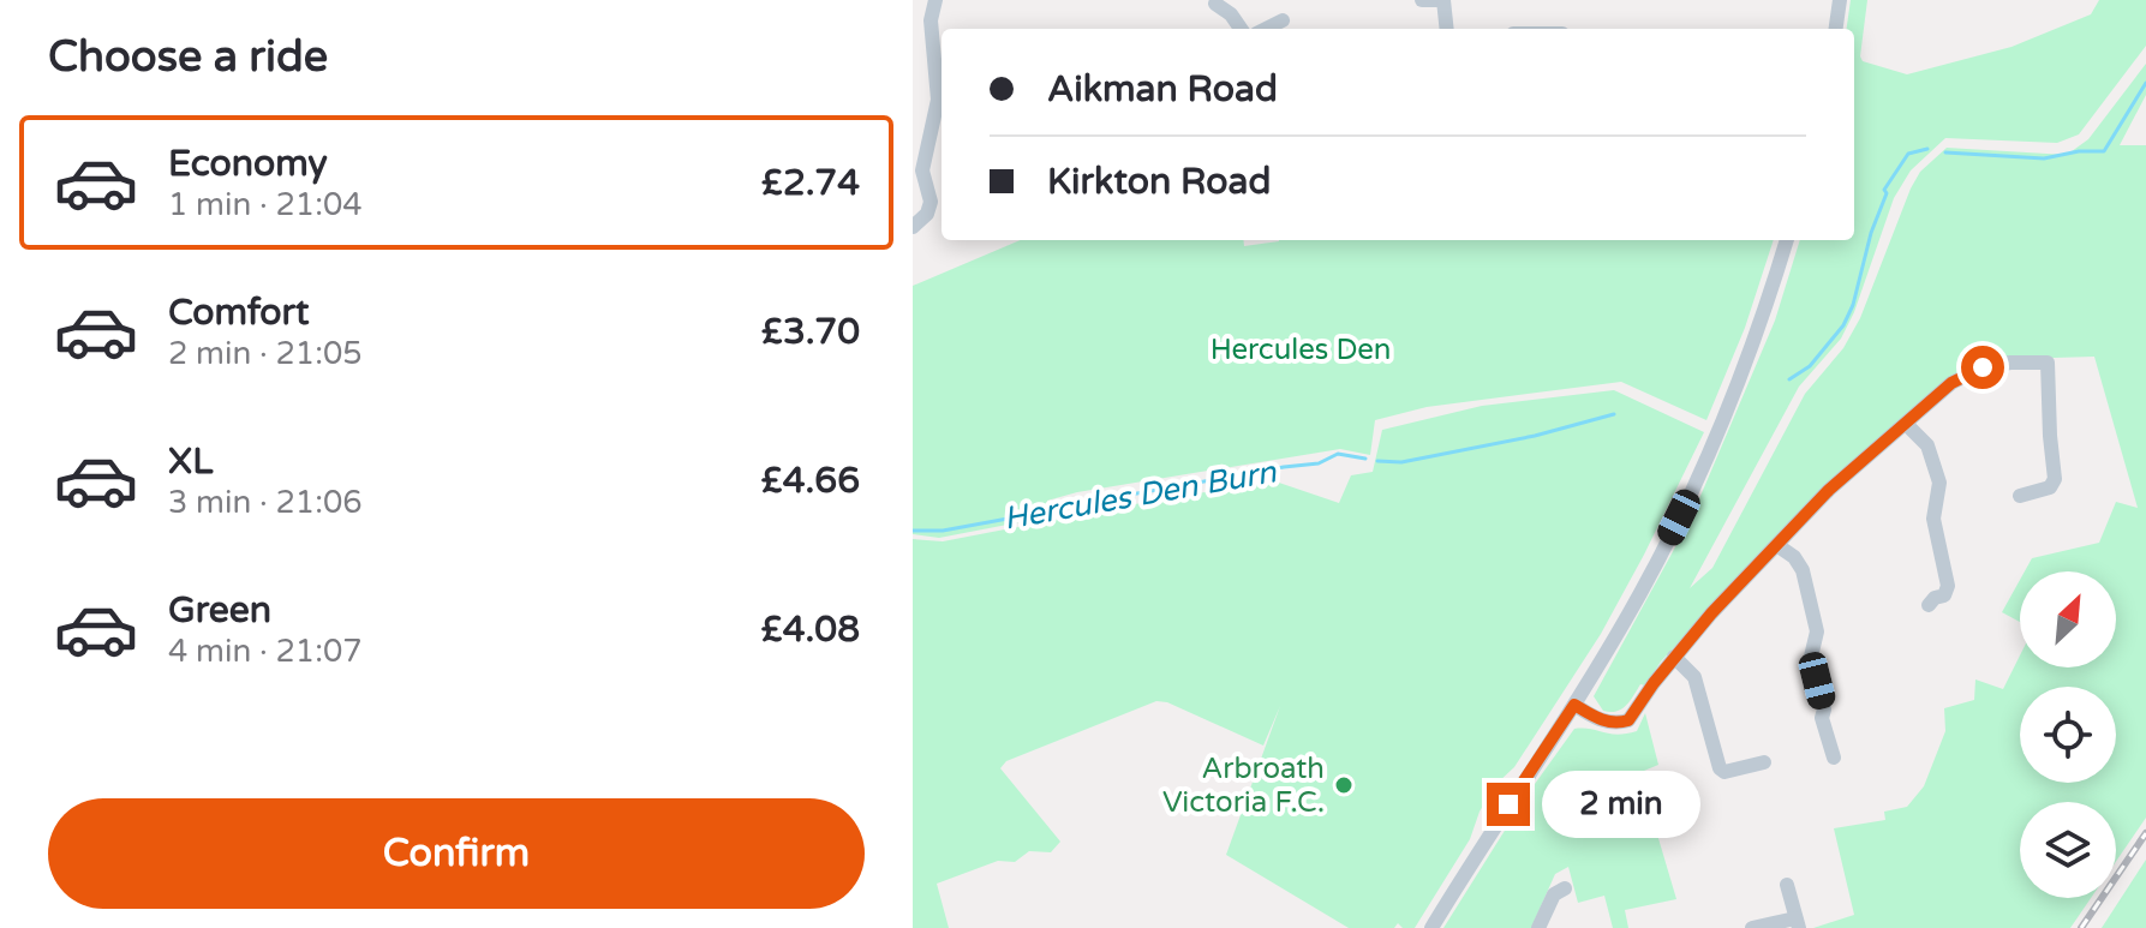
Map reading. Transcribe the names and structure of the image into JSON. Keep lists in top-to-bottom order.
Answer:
{
  "water": ["Hercules Den Burn"],
  "parks": ["Hercules Den"],
  "places": ["Arbroath Victoria F.C."],
  "north": "top right",
  "page": {
    "heading": "Choose a ride",
    "banner": ["Aikman Road", "Kirkton Road"],
    "list": [
      {
        "name": "Economy",
        "note": "1 min · 21:04",
        "value": "£2.74"
      },
      {
        "name": "Comfort",
        "note": "2 min · 21:05",
        "value": "£3.70"
      },
      {
        "name": "XL",
        "note": "3 min · 21:06",
        "value": "£4.66"
      },
      {
        "name": "Green",
        "note": "4 min · 21:07",
        "value": "£4.08"
      }
    ],
    "bubble": "2 min",
    "buttons": "Confirm"
  }
}
